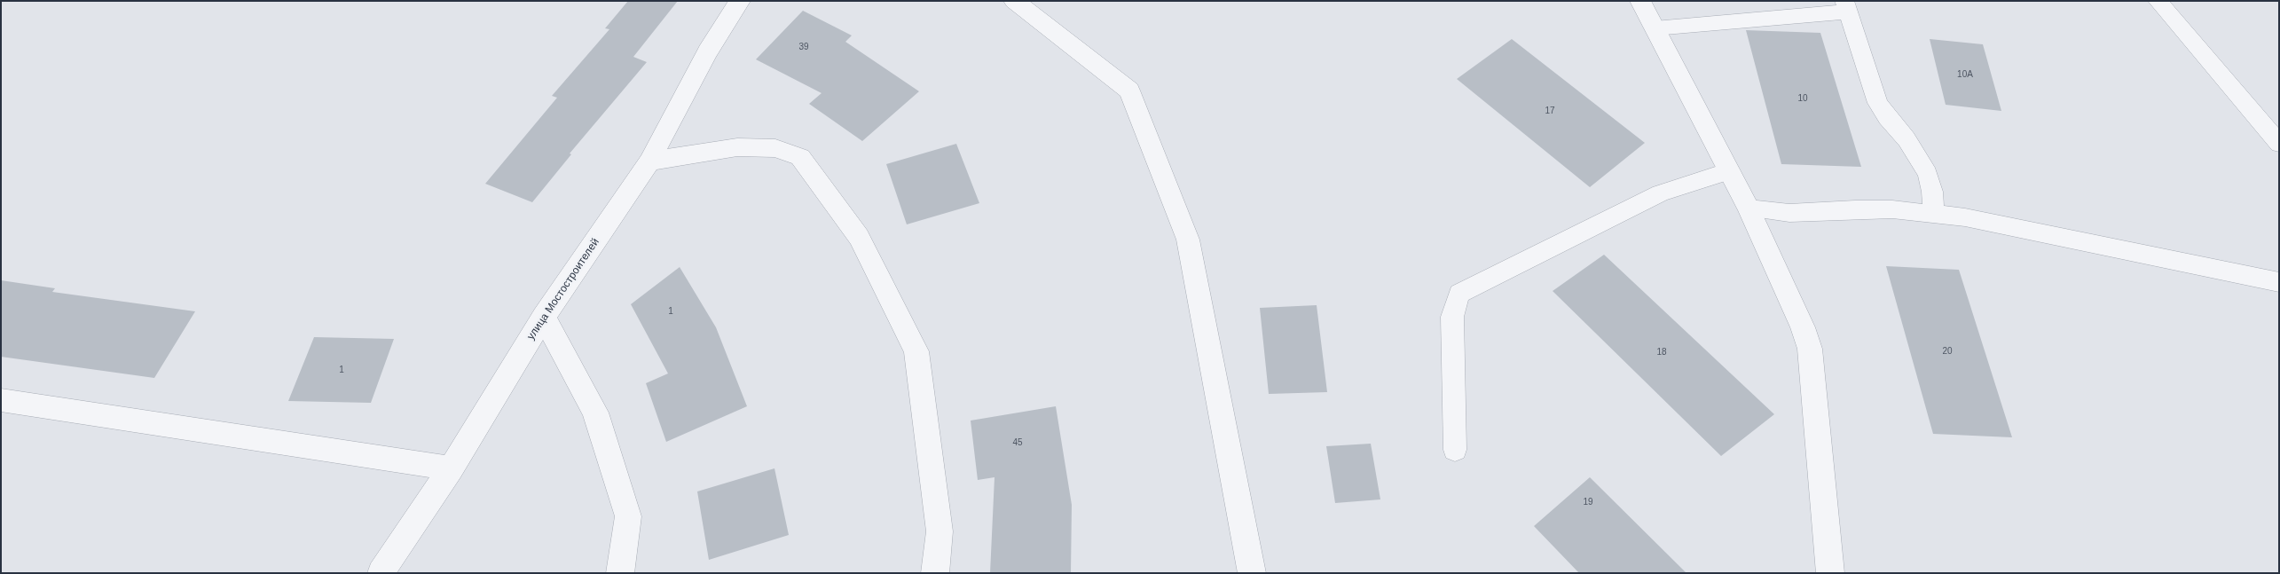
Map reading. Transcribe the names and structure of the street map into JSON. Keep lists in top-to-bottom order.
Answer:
{
  "streets": {
    "street": ["улица Мостостроителей"]
  },
  "house_numbers": [
    "39",
    "10А",
    "10",
    "17",
    "1",
    "20",
    "18",
    "1",
    "45",
    "19"
  ]
}
